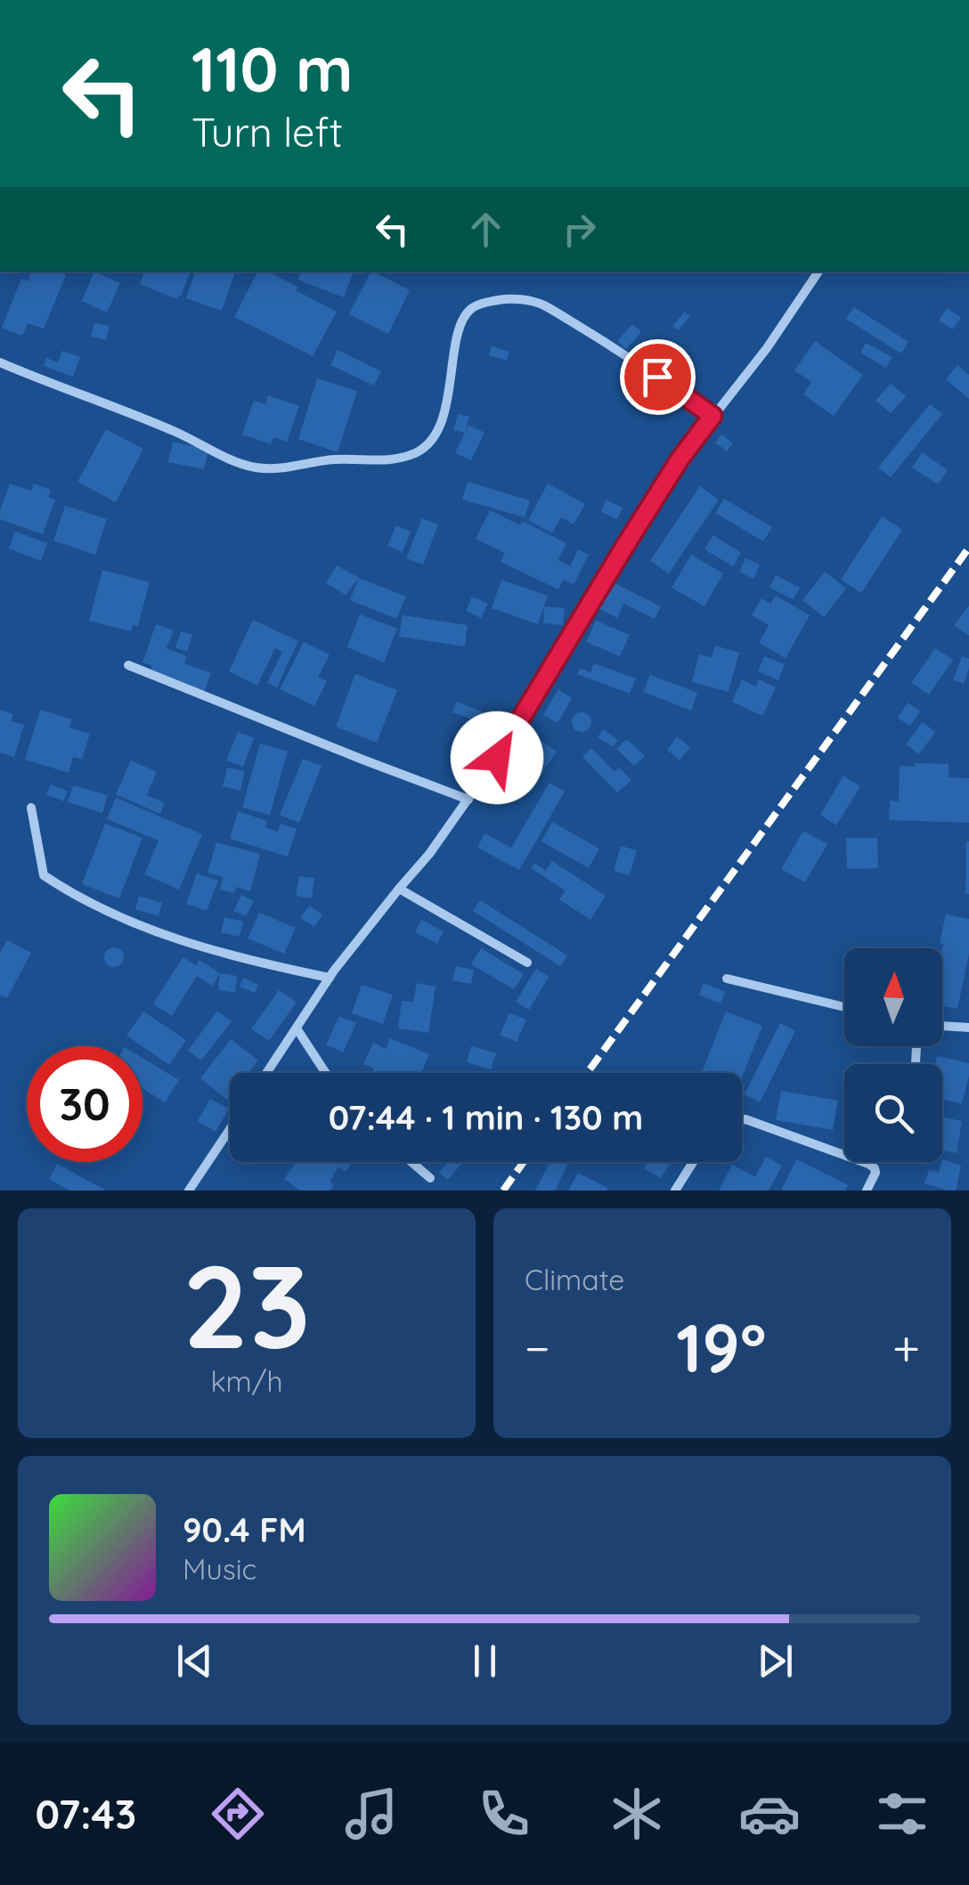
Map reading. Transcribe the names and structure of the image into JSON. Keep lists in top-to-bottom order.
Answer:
{
  "north": "top",
  "page": {
    "turn": ["110 m", "Turn left"],
    "limit": "30",
    "trip": "07:44 · 1 min · 130 m",
    "tile": [
      ["23", "km/h"],
      "Climate"
    ],
    "heat": ["−", "19°", "+"],
    "song": ["90.4 FM", "Music"],
    "tabs": "07:43"
  }
}
